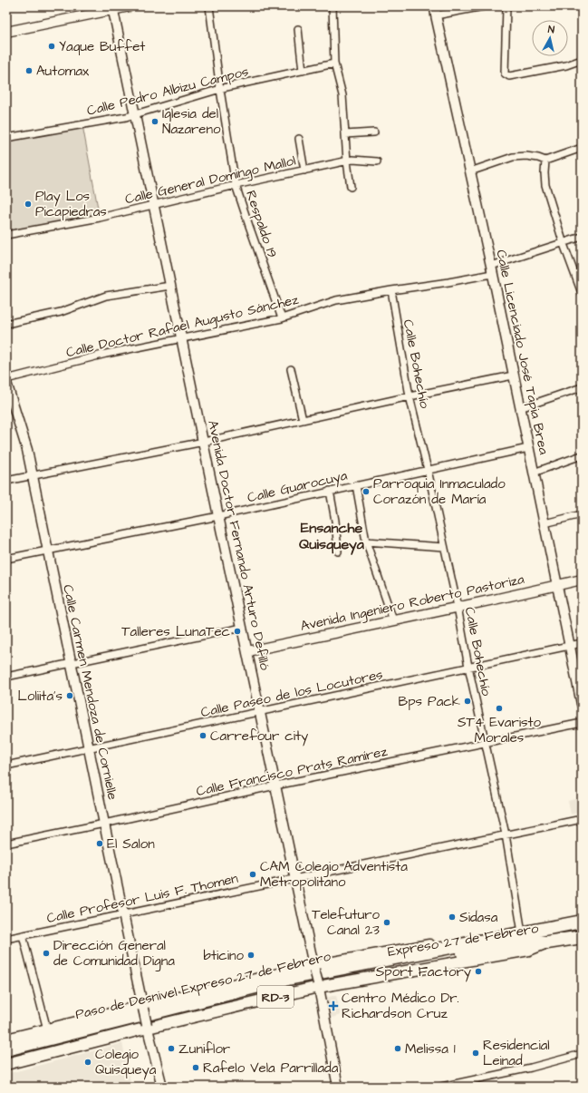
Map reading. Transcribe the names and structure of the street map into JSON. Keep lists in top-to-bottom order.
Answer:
{
  "streets": {
    "highway": ["Expreso 27 de Febrero", "Paso de Desnivel Expreso 27 de Febrero", "RD-3"],
    "street": [
      "Calle Pedro Albizu Campos",
      "Calle General Domingo Mallol",
      "Respaldo 19",
      "Calle Doctor Rafael Augusto Sánchez",
      "Calle Licenciado José Tapia Brea",
      "Calle Bohechío",
      "Calle Guarocuya",
      "Avenida Doctor Fernando Arturo Defilló",
      "Avenida Ingeniero Roberto Pastoriza",
      "Calle Carmen Mendoza de Cornielle",
      "Calle Paseo de los Locutores",
      "Calle Francisco Prats Ramírez",
      "Calle Profesor Luis F. Thomen"
    ]
  },
  "crossings": [
    ["Calle Pedro Albizu Campos", "Respaldo 19"],
    ["Calle Pedro Albizu Campos", "Avenida Doctor Fernando Arturo Defilló"],
    ["Calle General Domingo Mallol", "Respaldo 19"],
    ["Calle General Domingo Mallol", "Avenida Doctor Fernando Arturo Defilló"],
    ["Respaldo 19", "Calle Doctor Rafael Augusto Sánchez"],
    ["Calle Doctor Rafael Augusto Sánchez", "Calle Licenciado José Tapia Brea"],
    ["Calle Doctor Rafael Augusto Sánchez", "Calle Bohechío"],
    ["Calle Doctor Rafael Augusto Sánchez", "Avenida Doctor Fernando Arturo Defilló"],
    ["Calle Licenciado José Tapia Brea", "Calle Guarocuya"],
    ["Calle Licenciado José Tapia Brea", "Avenida Ingeniero Roberto Pastoriza"],
    ["Calle Licenciado José Tapia Brea", "Calle Paseo de los Locutores"],
    ["Calle Bohechío", "Calle Guarocuya"],
    ["Calle Bohechío", "Avenida Ingeniero Roberto Pastoriza"],
    ["Calle Bohechío", "Calle Paseo de los Locutores"],
    ["Calle Bohechío", "Calle Francisco Prats Ramírez"],
    ["Calle Bohechío", "Calle Profesor Luis F. Thomen"],
    ["Calle Bohechío", "Expreso 27 de Febrero"],
    ["Calle Bohechío", "RD-3"],
    ["Calle Guarocuya", "Avenida Doctor Fernando Arturo Defilló"],
    ["Calle Guarocuya", "Calle Carmen Mendoza de Cornielle"],
    ["Avenida Doctor Fernando Arturo Defilló", "Avenida Ingeniero Roberto Pastoriza"],
    ["Avenida Doctor Fernando Arturo Defilló", "Calle Paseo de los Locutores"],
    ["Avenida Doctor Fernando Arturo Defilló", "Calle Francisco Prats Ramírez"],
    ["Avenida Doctor Fernando Arturo Defilló", "Calle Profesor Luis F. Thomen"],
    ["Avenida Doctor Fernando Arturo Defilló", "RD-3"],
    ["Calle Carmen Mendoza de Cornielle", "Calle Paseo de los Locutores"],
    ["Calle Carmen Mendoza de Cornielle", "Calle Francisco Prats Ramírez"],
    ["Calle Carmen Mendoza de Cornielle", "Calle Profesor Luis F. Thomen"],
    ["Calle Carmen Mendoza de Cornielle", "RD-3"],
    ["Expreso 27 de Febrero", "Paso de Desnivel Expreso 27 de Febrero"],
    ["Expreso 27 de Febrero", "RD-3"],
    ["Paso de Desnivel Expreso 27 de Febrero", "RD-3"]
  ],
  "districts": ["Ensanche Quisqueya"],
  "places": {
    "other": [
      "Yaque Buffet",
      "Automax",
      "Iglesia del Nazareno",
      "Play Los Picapiedras",
      "Parroquia Inmaculado Corazón de María",
      "Talleres LunaTec",
      "Loliita's",
      "Bps Pack",
      "ST4 Evaristo Morales",
      "Carrefour city",
      "El Salon",
      "CAM Colegio Adventista Metropolitano",
      "Sidasa",
      "Telefuturo Canal 23",
      "Dirección General de Comunidad Digna",
      "bticino",
      "Sport Factory",
      "Zuniflor",
      "Melissa 1",
      "Residencial Leinad",
      "Colegio Quisqueya",
      "Rafelo Vela Parrillada"
    ],
    "health": ["Centro Médico Dr. Richardson Cruz"]
  },
  "north": "top"
}
